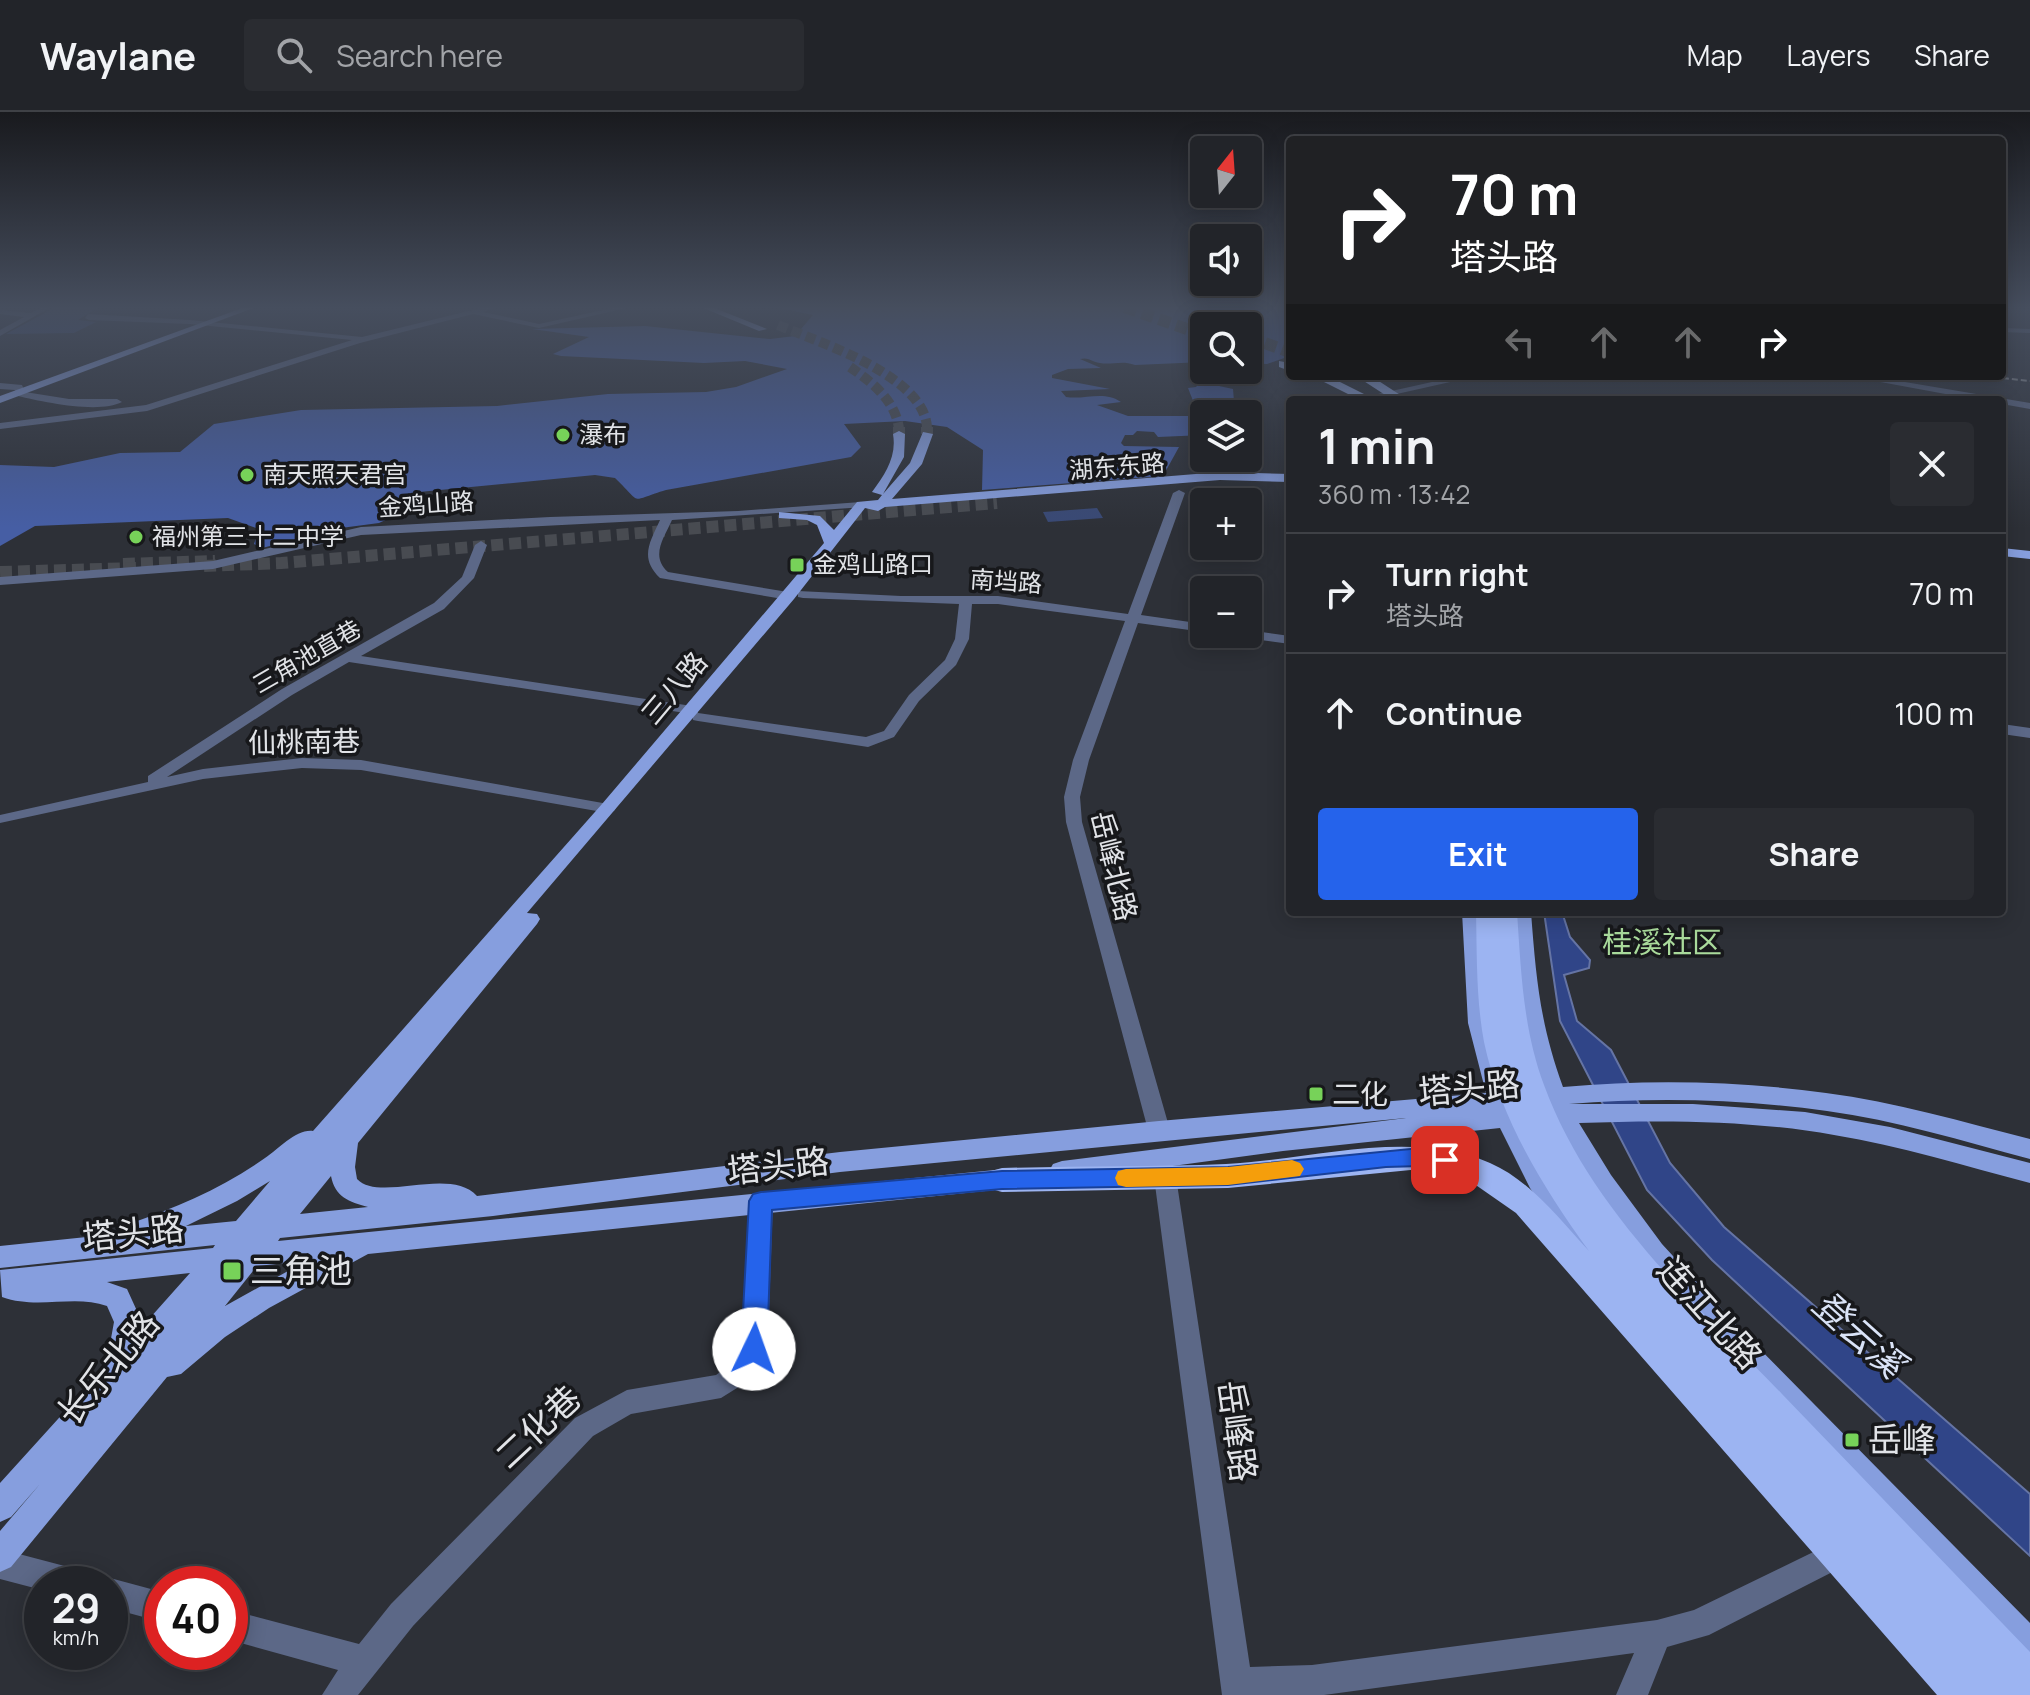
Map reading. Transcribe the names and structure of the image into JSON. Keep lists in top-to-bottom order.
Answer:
{
  "streets": {
    "highway": ["连江北路"],
    "main road": [
      "湖东东路",
      "三八路",
      "塔头路",
      "长乐北路"
    ],
    "street": [
      "金鸡山路",
      "南垱路",
      "三角池直巷",
      "仙桃南巷",
      "岳峰北路",
      "二化巷",
      "岳峰路"
    ]
  },
  "crossings": [
    ["金鸡山路", "南垱路"],
    ["南垱路", "三八路"],
    ["南垱路", "岳峰北路"],
    ["三角池直巷", "仙桃南巷"],
    ["三八路", "仙桃南巷"],
    ["三八路", "塔头路"],
    ["三八路", "长乐北路"],
    ["岳峰北路", "塔头路"],
    ["塔头路", "长乐北路"],
    ["塔头路", "二化巷"]
  ],
  "districts": ["桂溪社区"],
  "water": ["登云溪"],
  "places": {
    "other": ["瀑布", "南天照天君宫", "福州第三十二中学"],
    "transit": [
      "金鸡山路口",
      "二化",
      "三角池",
      "岳峰"
    ]
  },
  "north": "top",
  "page": {
    "header": "Waylane",
    "search": "Search here",
    "nav": ["Map", "Layers", "Share"],
    "map_buttons": ["+", "−"],
    "turn": ["70 m", "塔头路"],
    "heading": ["1 min", "360 m · 13:42"],
    "list": [
      {
        "name": "Turn right",
        "note": "塔头路",
        "value": "70 m"
      },
      {
        "name": "Continue",
        "value": "100 m"
      }
    ],
    "buttons": ["Exit", "Share"],
    "speed": "29 km/h",
    "limit": "40"
  }
}
